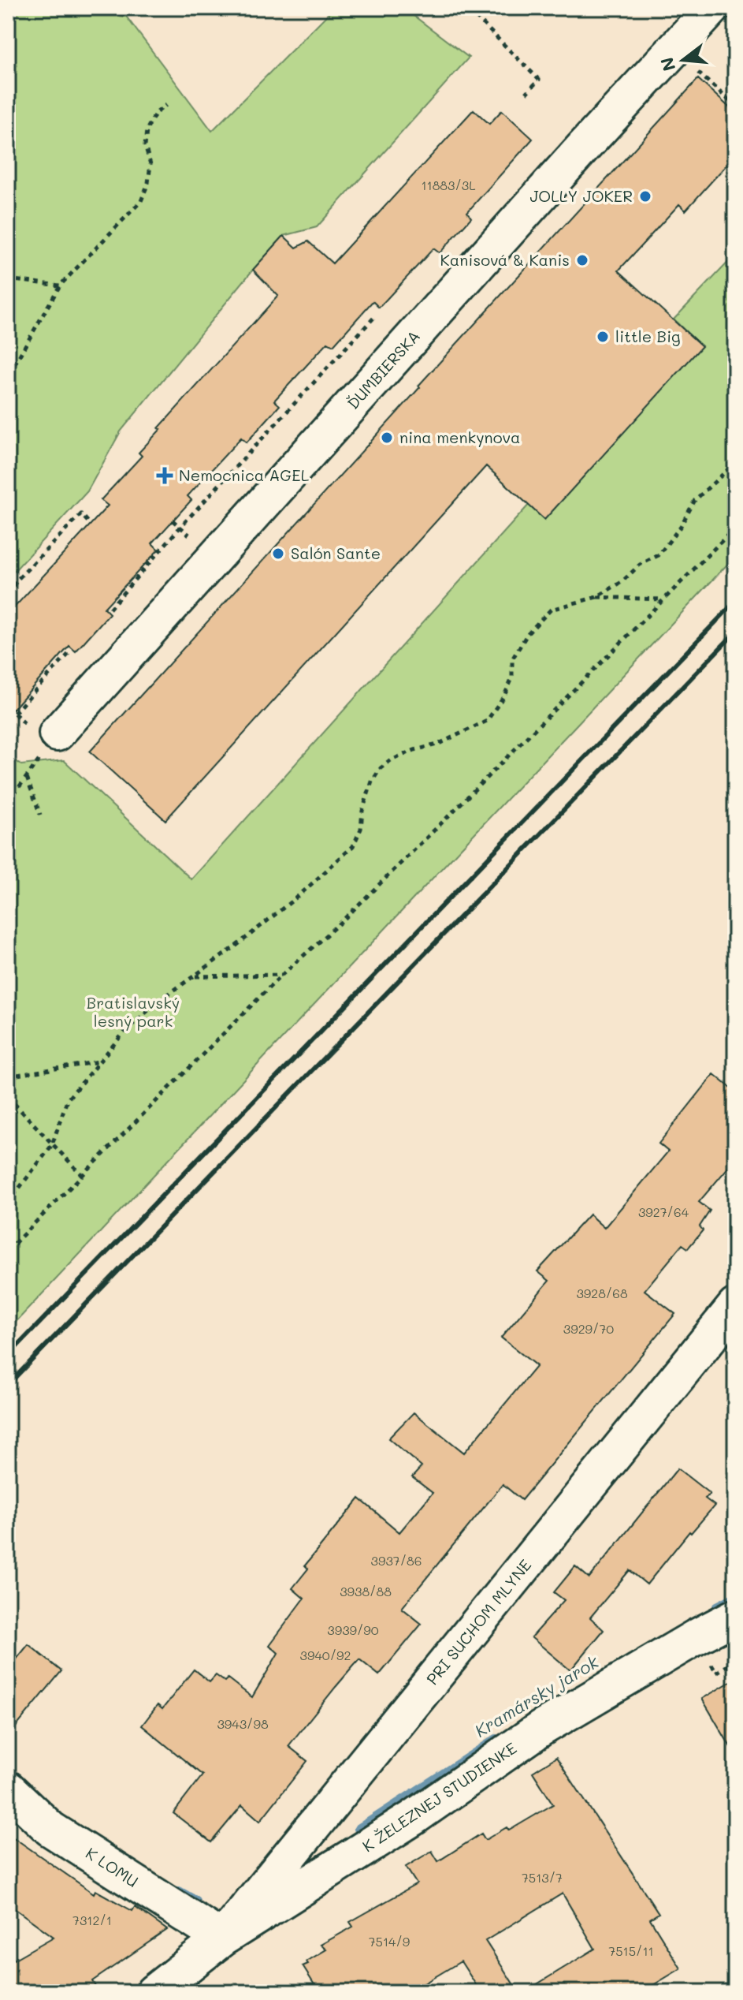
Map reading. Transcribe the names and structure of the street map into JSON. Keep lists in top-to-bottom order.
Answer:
{
  "streets": {
    "street": [
      "ĎUMBIERSKA",
      "PRI SUCHOM MLYNE",
      "K ŽELEZNEJ STUDIENKE",
      "K LOMU"
    ]
  },
  "crossings": [
    ["PRI SUCHOM MLYNE", "K ŽELEZNEJ STUDIENKE"],
    ["PRI SUCHOM MLYNE", "K LOMU"],
    ["K ŽELEZNEJ STUDIENKE", "K LOMU"]
  ],
  "water": ["Kramársky jarok"],
  "parks": ["Bratislavský lesný park"],
  "places": {
    "other": [
      "JOLLY JOKER",
      "Kanisová & Kanis",
      "little Big",
      "nina menkynova",
      "Salón Sante"
    ],
    "health": ["Nemocnica AGEL"]
  },
  "house_numbers": [
    "11883/3L",
    "3927/64",
    "3928/68",
    "3929/70",
    "3937/86",
    "3938/88",
    "3939/90",
    "3940/92",
    "3943/98",
    "7513/7",
    "7312/1",
    "7514/9",
    "7515/11"
  ],
  "north": "left"
}
